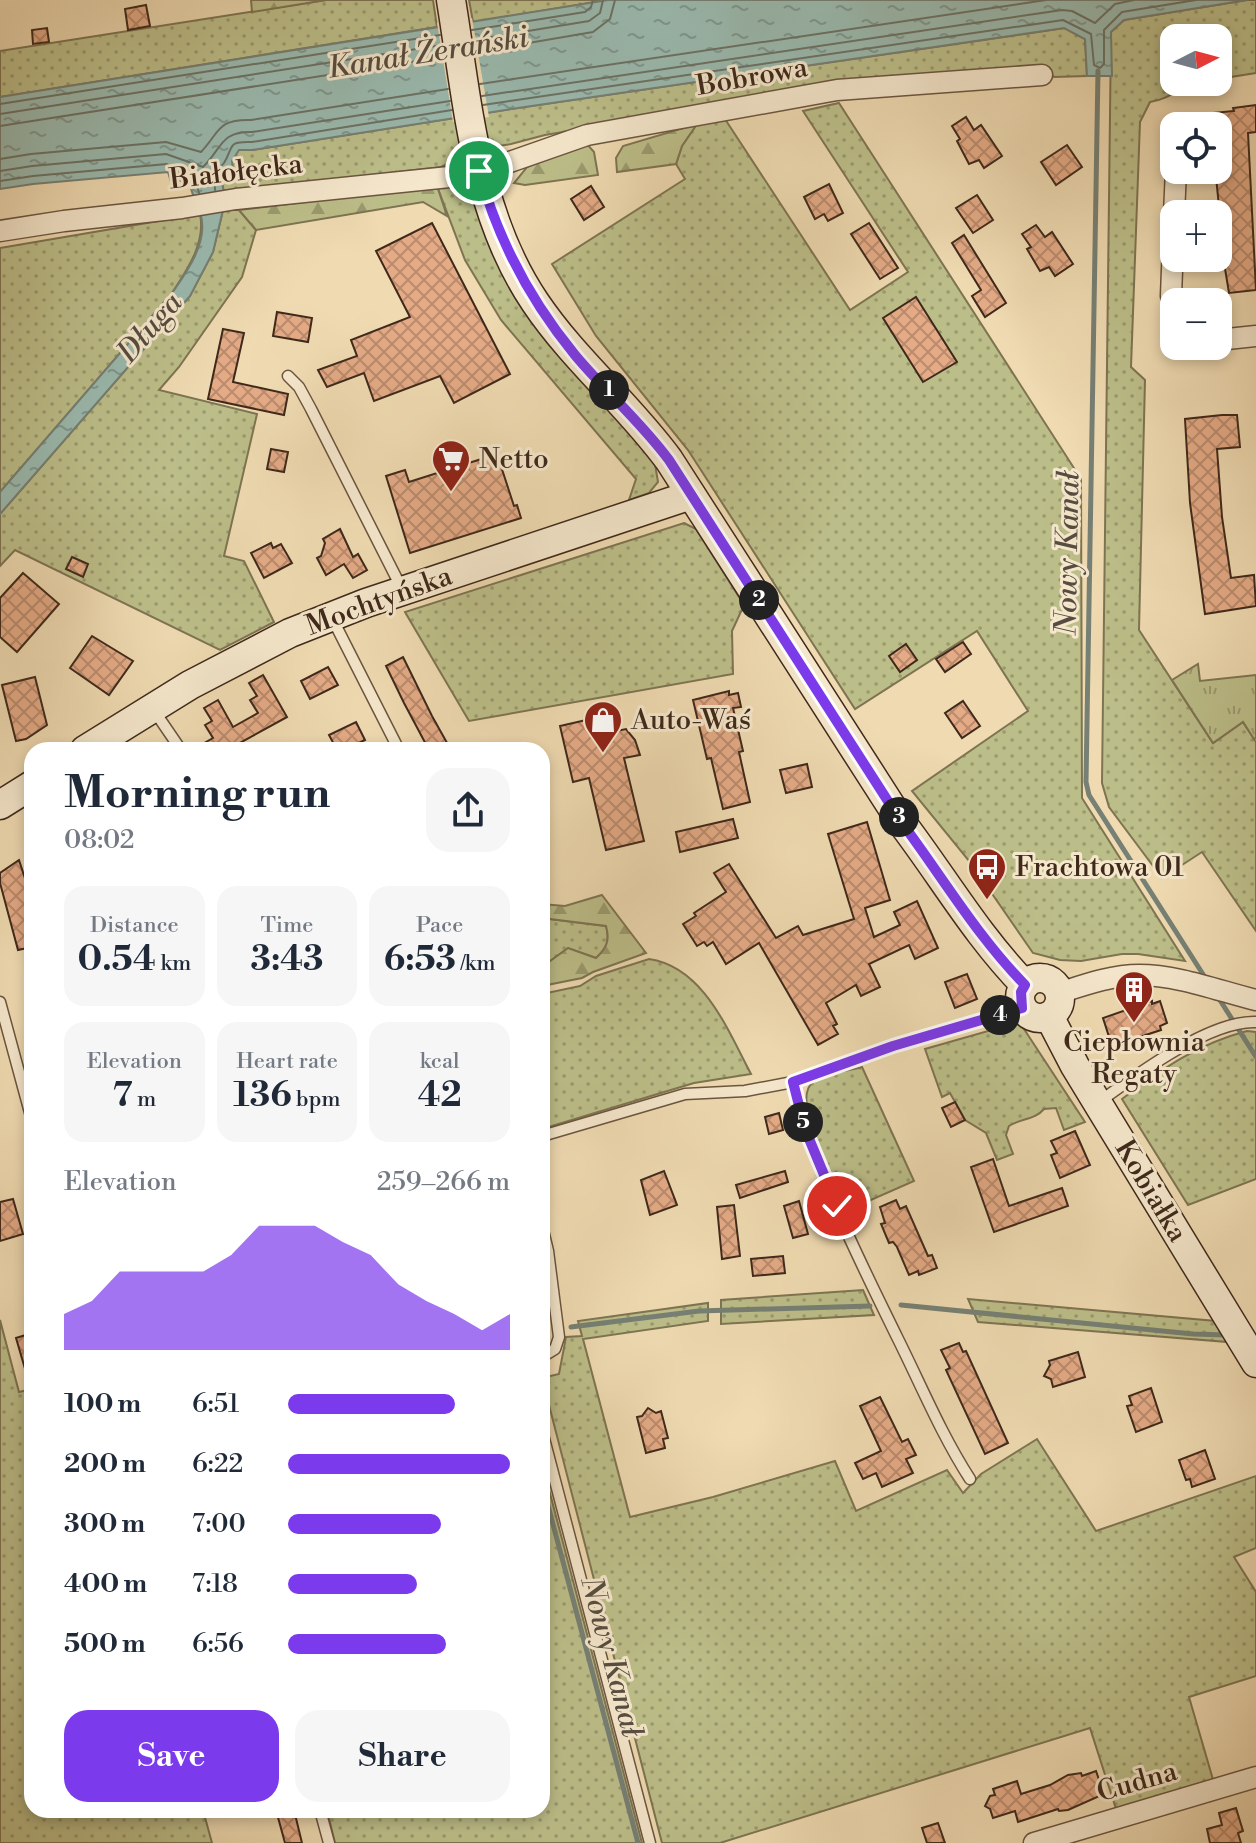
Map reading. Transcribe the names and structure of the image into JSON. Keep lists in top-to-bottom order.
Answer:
{
  "streets": {
    "street": [
      "Bobrowa",
      "Białołęcka",
      "Mochtyńska",
      "Kobiałka",
      "Cudna"
    ]
  },
  "crossings": [
    ["Bobrowa", "Białołęcka"],
    ["Bobrowa", "Kobiałka"],
    ["Białołęcka", "Kobiałka"],
    ["Mochtyńska", "Kobiałka"]
  ],
  "water": ["Kanał Żerański", "Długa", "Nowy Kanał"],
  "places": {
    "supermarket": ["Netto"],
    "shop": ["Auto-Waś"],
    "bus stop": ["Frachtowa 01"],
    "building": ["Ciepłownia Regaty"]
  },
  "north": "right",
  "page": {
    "map_buttons": ["+", "−"],
    "pins": [
      "1",
      "2",
      "3",
      "4",
      "5"
    ],
    "heading": ["Morning run", "08:02"],
    "stats": [
      ["Distance", "0.54 km"],
      ["Time", "3:43"],
      ["Pace", "6:53 /km"],
      ["Elevation", "7 m"],
      ["Heart rate", "136 bpm"],
      ["kcal", "42"]
    ],
    "chart": ["Elevation", "259–266 m"],
    "list": [
      {
        "name": "100 m",
        "note": "6:51"
      },
      {
        "name": "200 m",
        "note": "6:22"
      },
      {
        "name": "300 m",
        "note": "7:00"
      },
      {
        "name": "400 m",
        "note": "7:18"
      },
      {
        "name": "500 m",
        "note": "6:56"
      }
    ],
    "buttons": ["Save", "Share"]
  }
}
